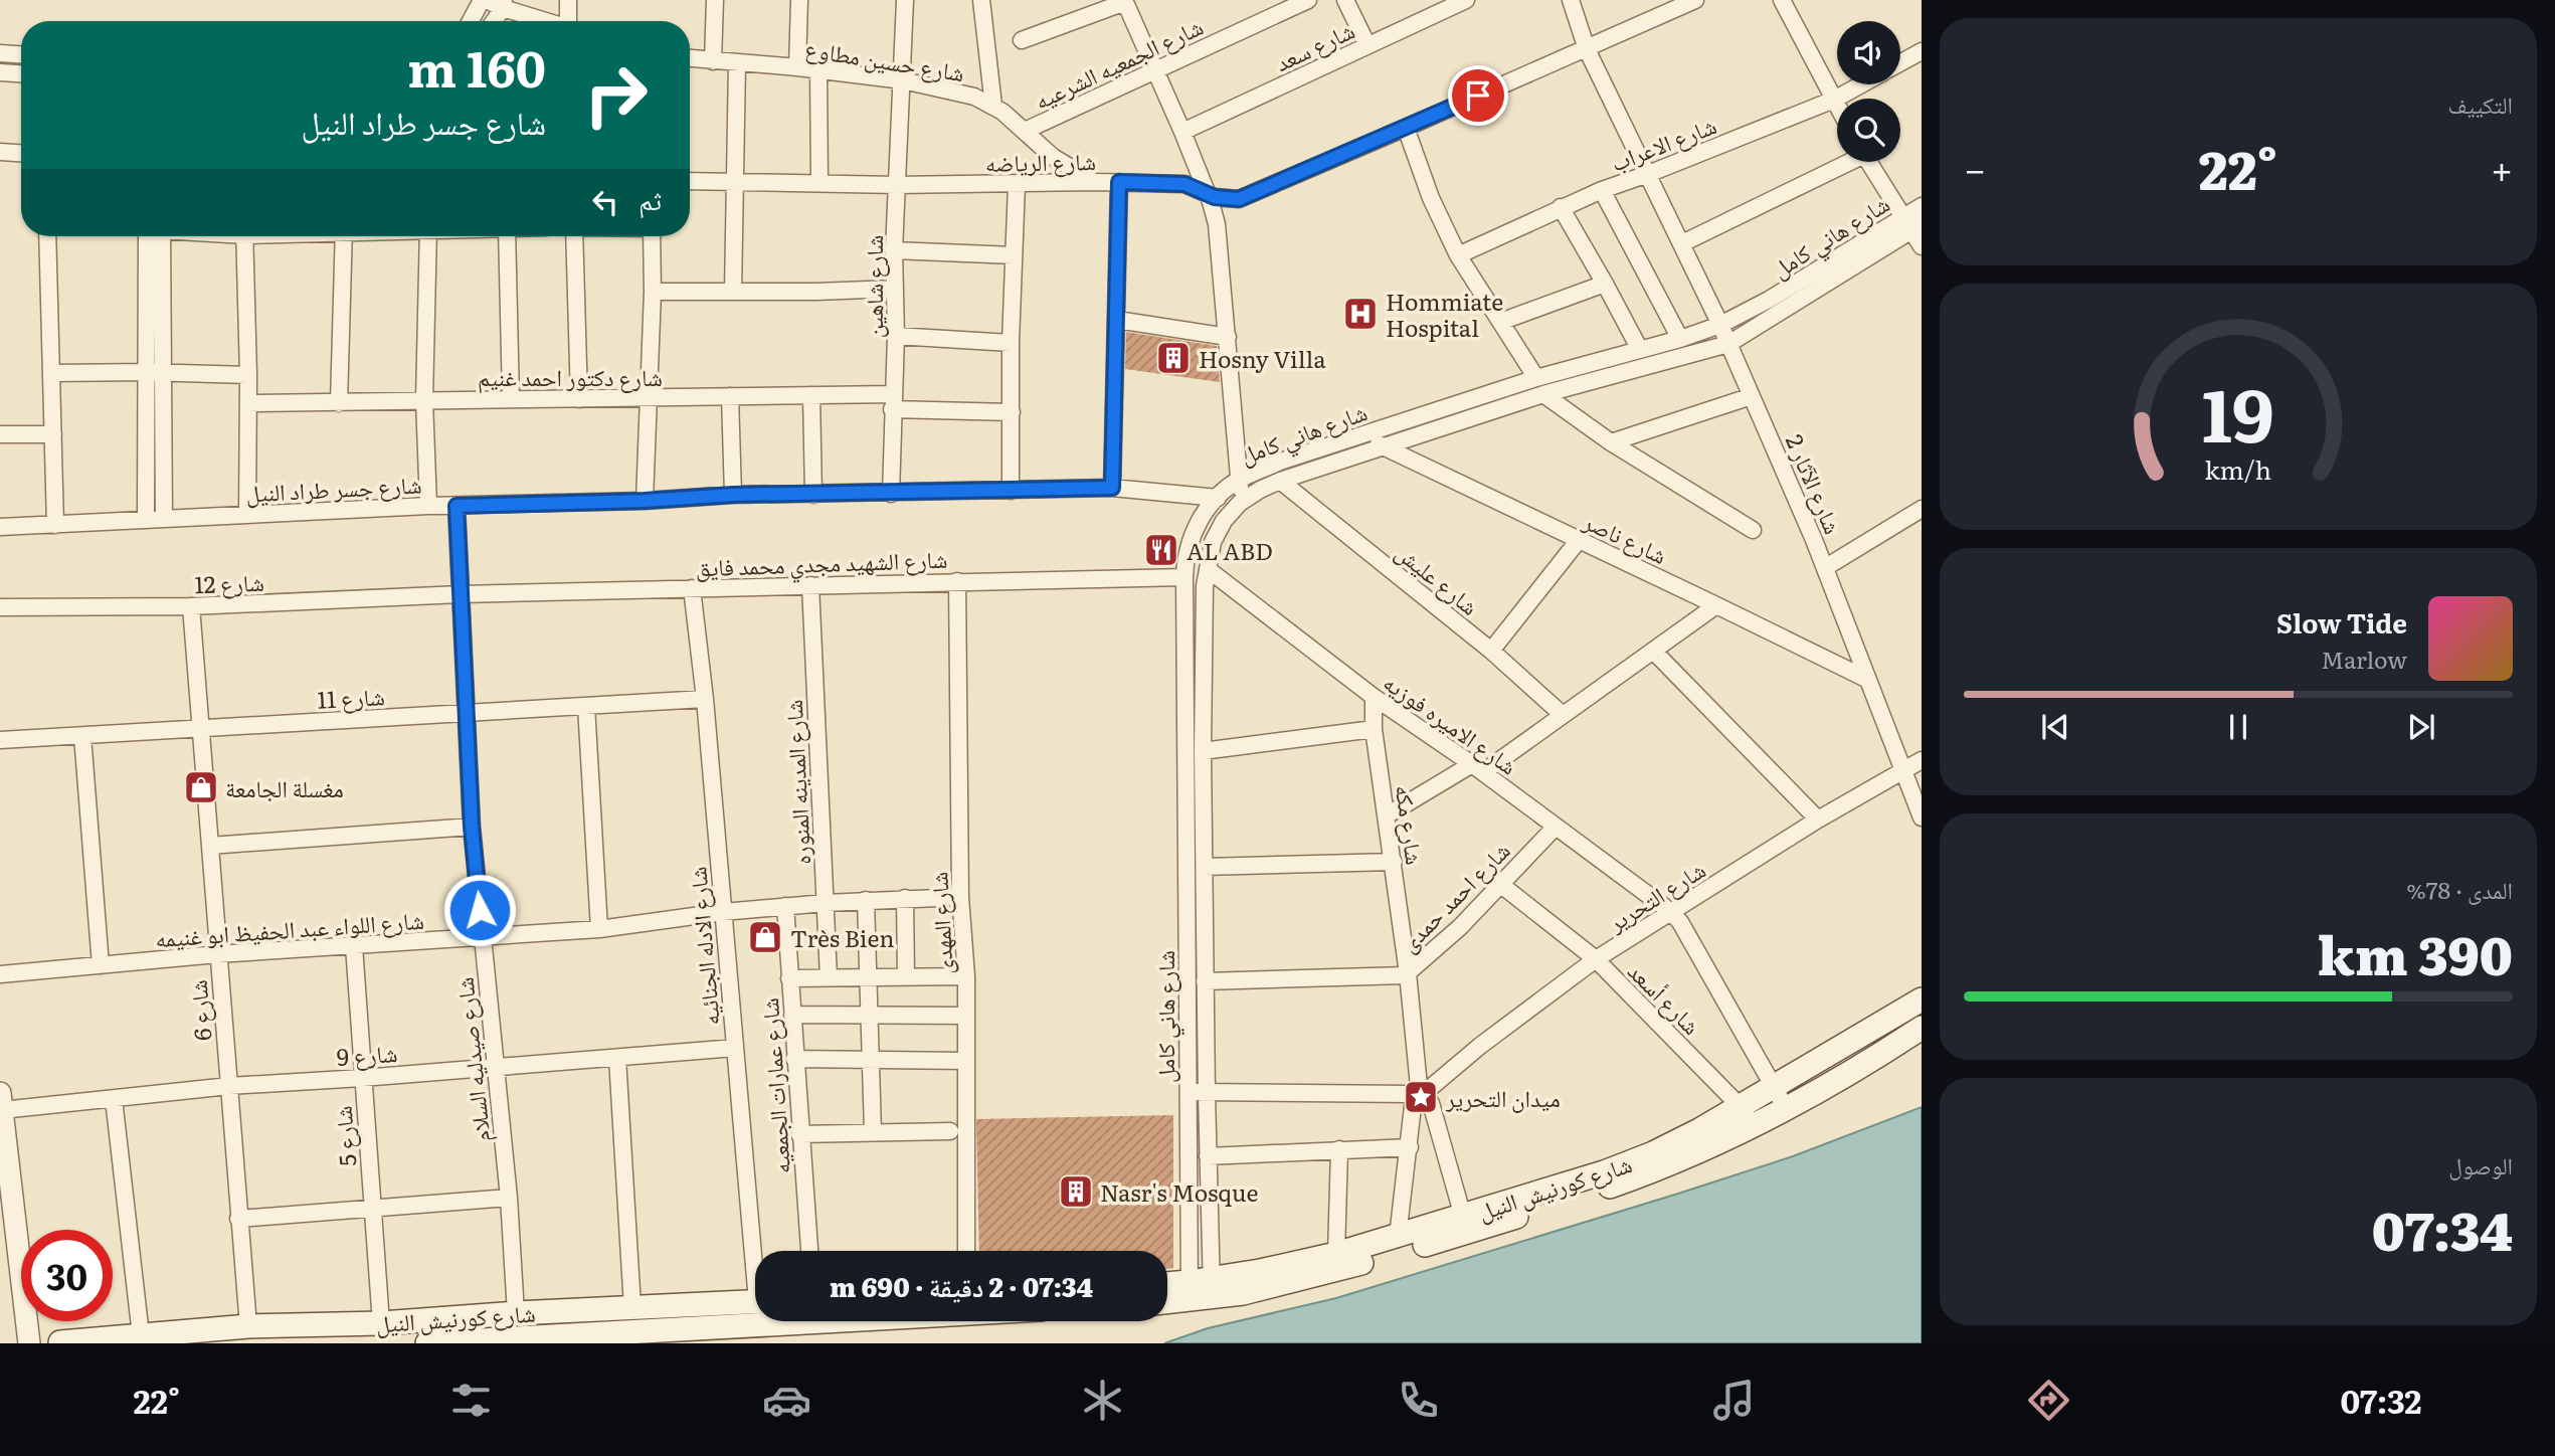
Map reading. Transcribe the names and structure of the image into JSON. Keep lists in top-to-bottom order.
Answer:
{
  "streets": {
    "main road": ["شارع كورنيش النيل"],
    "street": [
      "شارع سعد",
      "شارع حسين مطاوع",
      "شارع الجمعيه الشرعيه",
      "شارع الاعراب",
      "شارع الرياضه",
      "شارع هاني كامل",
      "شارع شاهين",
      "شارع دكتور احمد غنيم",
      "شارع الآثار 2",
      "شارع جسر طراد النيل",
      "شارع ناصر",
      "شارع الشهيد مجدي محمد فايق",
      "شارع عليش",
      "شارع 12",
      "شارع 11",
      "شارع الاميره فوزيه",
      "شارع المدينه المنوره",
      "شارع مكه",
      "شارع التحرير",
      "شارع احمد حمدى",
      "شارع المهدى",
      "شارع اللواء عبد الحفيظ ابو غنيمه",
      "شارع الادله الجنائيه",
      "شارع أسعد",
      "شارع 6",
      "شارع 9",
      "شارع صيدليه السلام",
      "شارع عمارات الجمعيه",
      "شارع 5"
    ]
  },
  "crossings": [
    ["شارع حسين مطاوع", "شارع الجمعيه الشرعيه"],
    ["شارع حسين مطاوع", "شارع الرياضه"],
    ["شارع حسين مطاوع", "شارع شاهين"],
    ["شارع الاعراب", "شارع الآثار 2"],
    ["شارع الرياضه", "شارع شاهين"],
    ["شارع الرياضه", "شارع الآثار 2"],
    ["شارع هاني كامل", "شارع الآثار 2"],
    ["شارع هاني كامل", "شارع جسر طراد النيل"],
    ["شارع هاني كامل", "شارع ناصر"],
    ["شارع هاني كامل", "شارع الشهيد مجدي محمد فايق"],
    ["شارع هاني كامل", "شارع عليش"],
    ["شارع هاني كامل", "شارع الاميره فوزيه"],
    ["شارع هاني كامل", "شارع احمد حمدى"],
    ["شارع هاني كامل", "شارع كورنيش النيل"],
    ["شارع شاهين", "شارع دكتور احمد غنيم"],
    ["شارع شاهين", "شارع جسر طراد النيل"],
    ["شارع الآثار 2", "شارع ناصر"],
    ["شارع الآثار 2", "شارع التحرير"],
    ["شارع جسر طراد النيل", "شارع صيدليه السلام"],
    ["شارع الشهيد مجدي محمد فايق", "شارع 12"],
    ["شارع الشهيد مجدي محمد فايق", "شارع المدينه المنوره"],
    ["شارع الشهيد مجدي محمد فايق", "شارع المهدى"],
    ["شارع الشهيد مجدي محمد فايق", "شارع الادله الجنائيه"],
    ["شارع الشهيد مجدي محمد فايق", "شارع صيدليه السلام"],
    ["شارع 12", "شارع 6"],
    ["شارع 12", "شارع صيدليه السلام"],
    ["شارع 11", "شارع الادله الجنائيه"],
    ["شارع 11", "شارع 6"],
    ["شارع 11", "شارع صيدليه السلام"],
    ["شارع الاميره فوزيه", "شارع مكه"],
    ["شارع الاميره فوزيه", "شارع التحرير"],
    ["شارع الاميره فوزيه", "شارع احمد حمدى"],
    ["شارع الاميره فوزيه", "شارع كورنيش النيل"],
    ["شارع المدينه المنوره", "شارع اللواء عبد الحفيظ ابو غنيمه"],
    ["شارع مكه", "شارع التحرير"],
    ["شارع مكه", "شارع احمد حمدى"],
    ["شارع مكه", "شارع كورنيش النيل"],
    ["شارع التحرير", "شارع أسعد"],
    ["شارع احمد حمدى", "شارع أسعد"],
    ["شارع المهدى", "شارع اللواء عبد الحفيظ ابو غنيمه"],
    ["شارع اللواء عبد الحفيظ ابو غنيمه", "شارع الادله الجنائيه"],
    ["شارع اللواء عبد الحفيظ ابو غنيمه", "شارع 6"],
    ["شارع اللواء عبد الحفيظ ابو غنيمه", "شارع صيدليه السلام"],
    ["شارع اللواء عبد الحفيظ ابو غنيمه", "شارع عمارات الجمعيه"],
    ["شارع اللواء عبد الحفيظ ابو غنيمه", "شارع 5"],
    ["شارع الادله الجنائيه", "شارع 9"],
    ["شارع أسعد", "شارع كورنيش النيل"],
    ["شارع 6", "شارع 9"],
    ["شارع 6", "شارع كورنيش النيل"],
    ["شارع 9", "شارع صيدليه السلام"],
    ["شارع 9", "شارع 5"],
    ["شارع صيدليه السلام", "شارع كورنيش النيل"],
    ["شارع 5", "شارع كورنيش النيل"]
  ],
  "places": {
    "hospital": ["Hommiate Hospital"],
    "building": ["Hosny Villa", "Nasr's Mosque"],
    "restaurant": ["AL ABD"],
    "shop": ["مغسلة الجامعة", "Très Bien"],
    "place": ["ميدان التحرير"]
  },
  "page": {
    "tile": [
      "التكييف",
      ["المدى · 78%", "390 km"],
      ["الوصول", "07:34"]
    ],
    "turn": ["160 m", "شارع جسر طراد النيل"],
    "heat": ["−", "22°", "+"],
    "then": "ثم",
    "song": ["Slow Tide", "Marlow"],
    "limit": "30",
    "trip": "07:34 · 2 دقيقة · 690 m",
    "tabs": ["07:32", "22°"],
    "gauge": ["19", "km/h"]
  }
}
